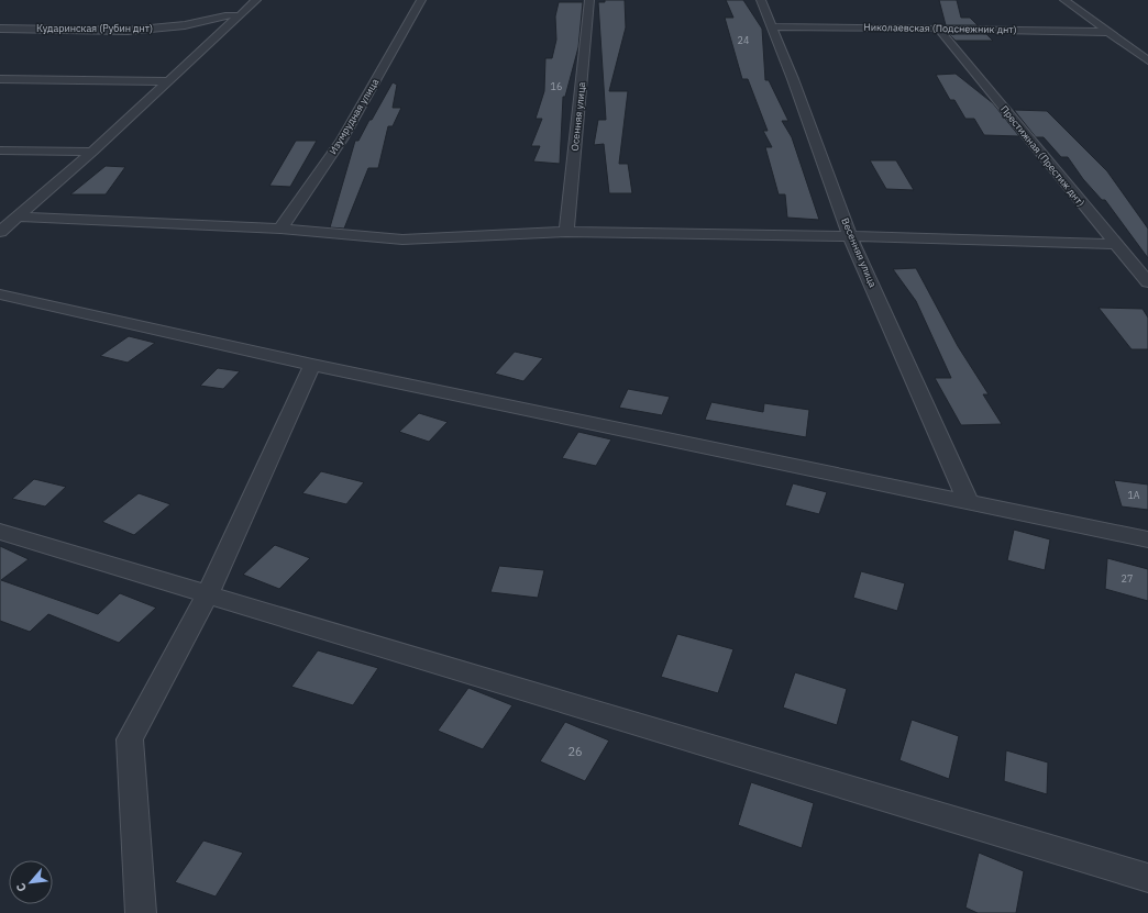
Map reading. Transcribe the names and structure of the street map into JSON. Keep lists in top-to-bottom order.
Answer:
{
  "streets": {
    "street": [
      "Кударинская (Рубин днт)",
      "Николаевская (Подснежник днт)",
      "Изумрудная улица",
      "Осенняя улица",
      "Престижная (Престиж днт)",
      "Весенняя улица"
    ]
  },
  "crossings": [
    ["Николаевская (Подснежник днт)", "Престижная (Престиж днт)"],
    ["Николаевская (Подснежник днт)", "Весенняя улица"]
  ],
  "house_numbers": [
    "24",
    "16",
    "1А",
    "27",
    "26"
  ],
  "north": "bottom left"
}
